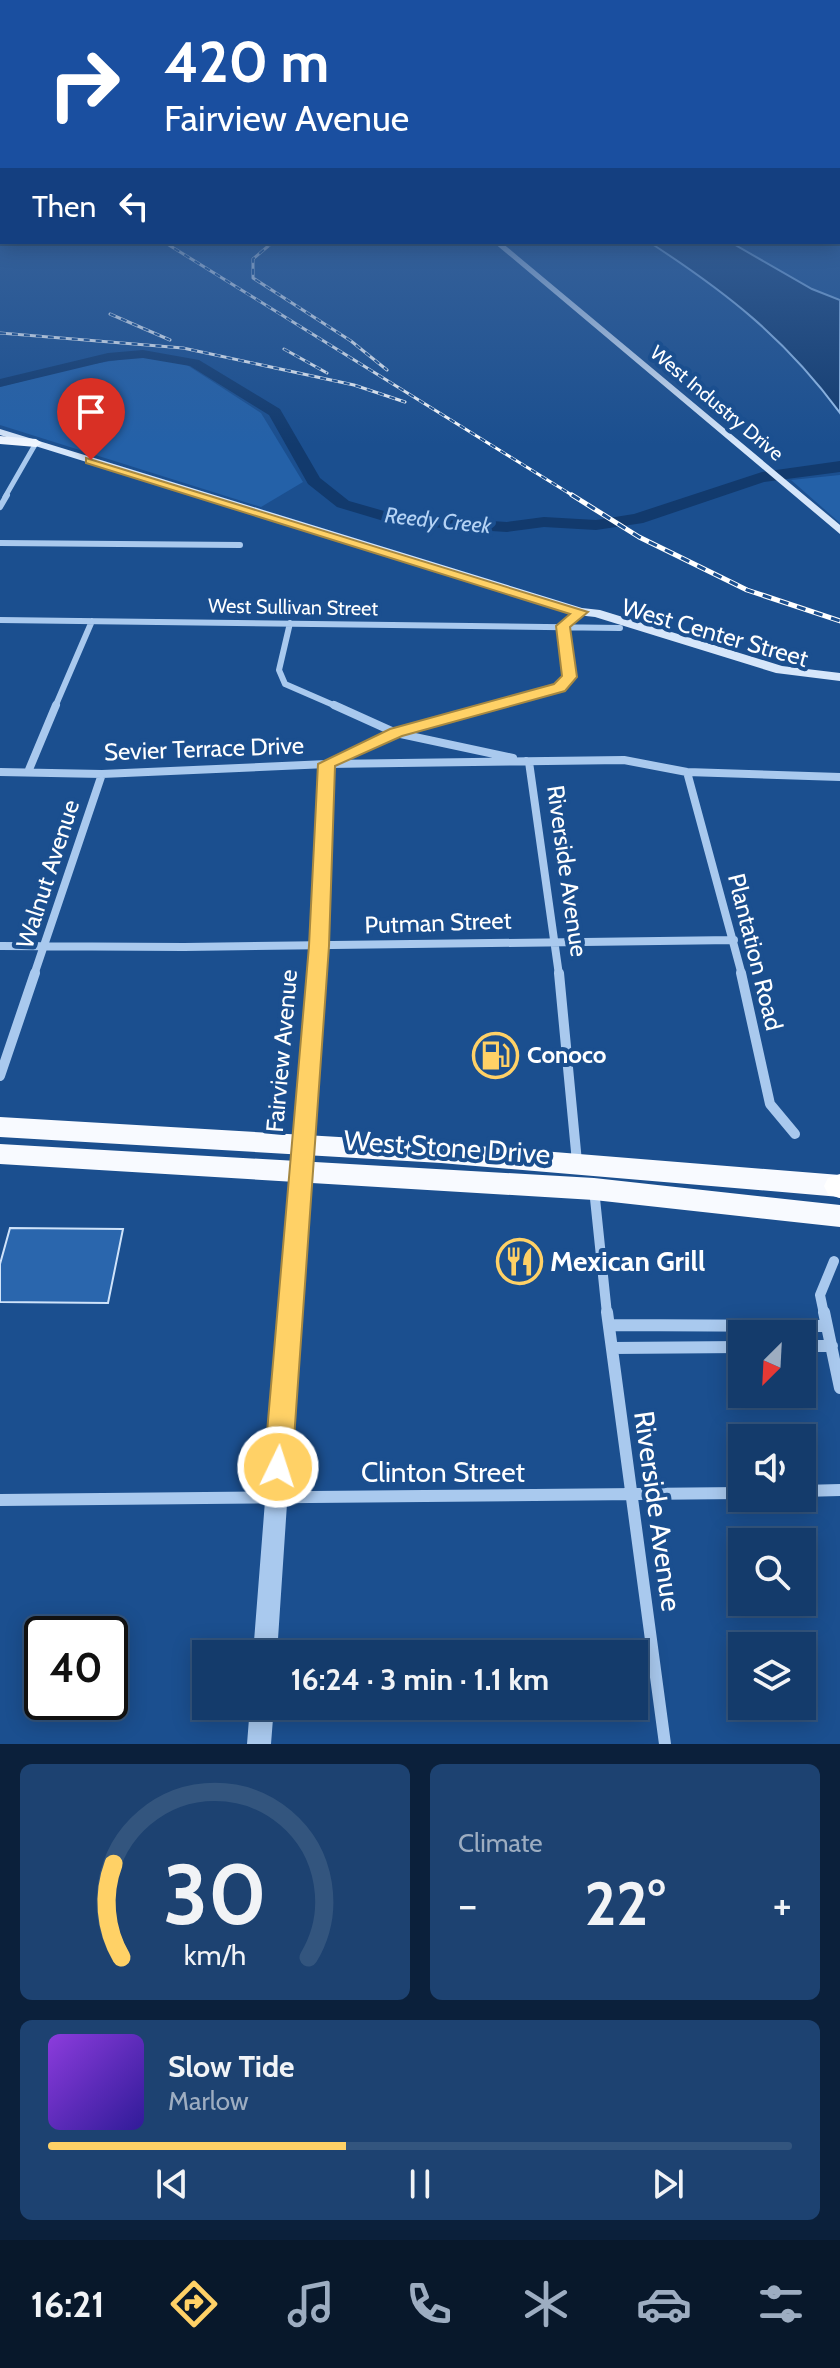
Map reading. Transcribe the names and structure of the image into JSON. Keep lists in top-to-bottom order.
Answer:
{
  "streets": {
    "highway": ["West Stone Drive"],
    "main road": ["West Industry Drive", "West Center Street"],
    "street": [
      "West Sullivan Street",
      "Sevier Terrace Drive",
      "Riverside Avenue",
      "Walnut Avenue",
      "Putman Street",
      "Plantation Road",
      "Fairview Avenue",
      "Clinton Street"
    ]
  },
  "crossings": [
    ["West Sullivan Street", "West Center Street"],
    ["West Sullivan Street", "Riverside Avenue"],
    ["Sevier Terrace Drive", "Riverside Avenue"],
    ["Sevier Terrace Drive", "Walnut Avenue"],
    ["Sevier Terrace Drive", "Plantation Road"],
    ["Sevier Terrace Drive", "Fairview Avenue"],
    ["Riverside Avenue", "Putman Street"],
    ["Riverside Avenue", "West Stone Drive"],
    ["Riverside Avenue", "Clinton Street"],
    ["Walnut Avenue", "Putman Street"],
    ["Putman Street", "Plantation Road"],
    ["Putman Street", "Fairview Avenue"],
    ["Fairview Avenue", "West Stone Drive"],
    ["Fairview Avenue", "Clinton Street"]
  ],
  "water": ["Reedy Creek"],
  "places": {
    "fuel station": ["Conoco"],
    "restaurant": ["Mexican Grill"]
  },
  "north": "bottom left",
  "page": {
    "turn": ["420 m", "Fairview Avenue"],
    "then": "Then",
    "limit": "40",
    "trip": "16:24 · 3 min · 1.1 km",
    "tile": "Climate",
    "heat": ["−", "22°", "+"],
    "song": ["Slow Tide", "Marlow"],
    "tabs": "16:21",
    "gauge": ["30", "km/h"]
  }
}
